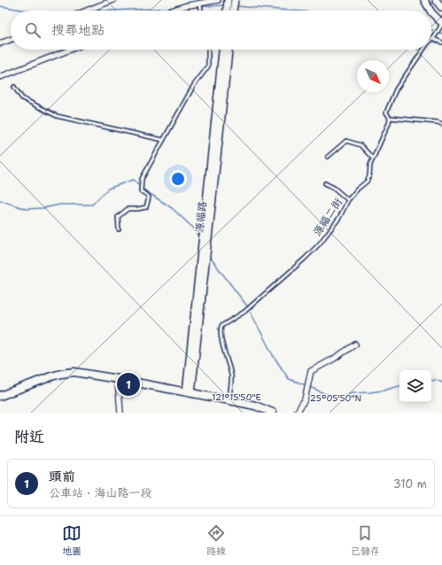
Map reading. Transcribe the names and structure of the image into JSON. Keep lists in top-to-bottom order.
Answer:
{
  "streets": {
    "street": ["源福路"],
    "lane": ["源福二街"]
  },
  "north": "bottom right",
  "page": {
    "search": "搜尋地點",
    "pins": "1",
    "heading": "附近",
    "list": [
      {
        "mark": "1",
        "name": "頭前",
        "note": "公車站 · 海山路一段",
        "value": "310 m"
      }
    ],
    "nav": ["地圖", "路線", "已儲存"]
  },
  "coordinates": ["121°15'50\"E", "25°05'50\"N"]
}
